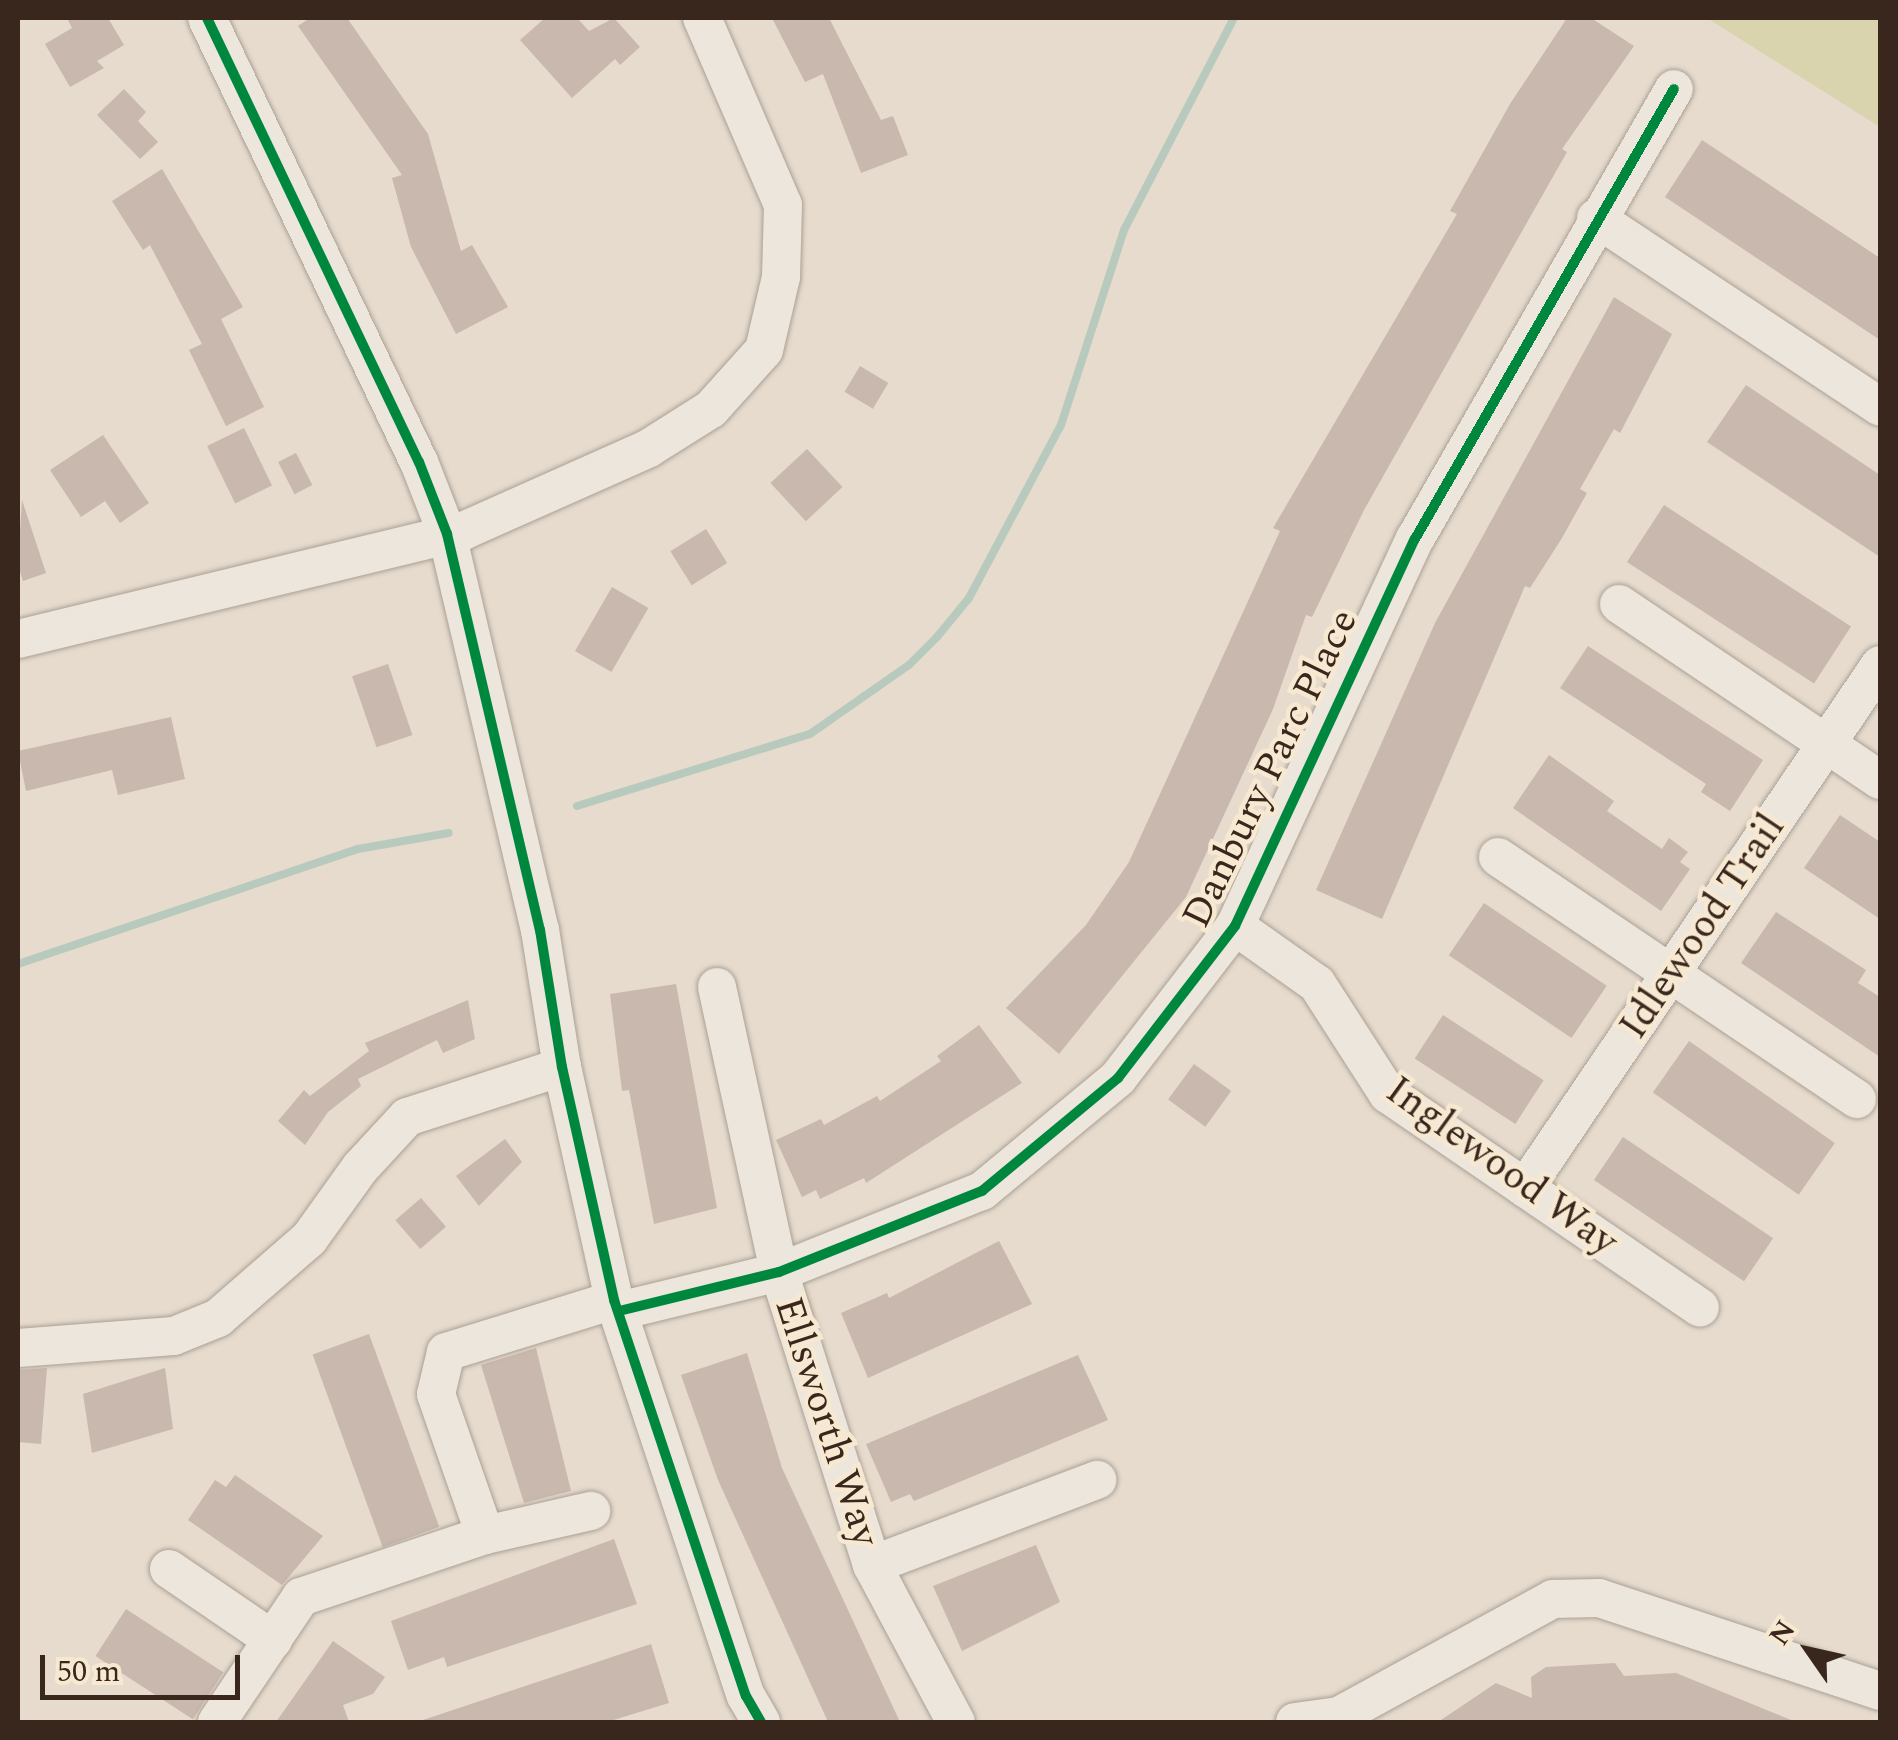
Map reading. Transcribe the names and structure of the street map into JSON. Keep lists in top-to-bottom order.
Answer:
{
  "streets": {
    "street": [
      "Danbury Parc Place",
      "Idlewood Trail",
      "Inglewood Way",
      "Ellsworth Way"
    ]
  },
  "crossings": [
    ["Danbury Parc Place", "Inglewood Way"],
    ["Danbury Parc Place", "Ellsworth Way"],
    ["Idlewood Trail", "Inglewood Way"]
  ],
  "scale_bar": "50 m",
  "north": "top left"
}
